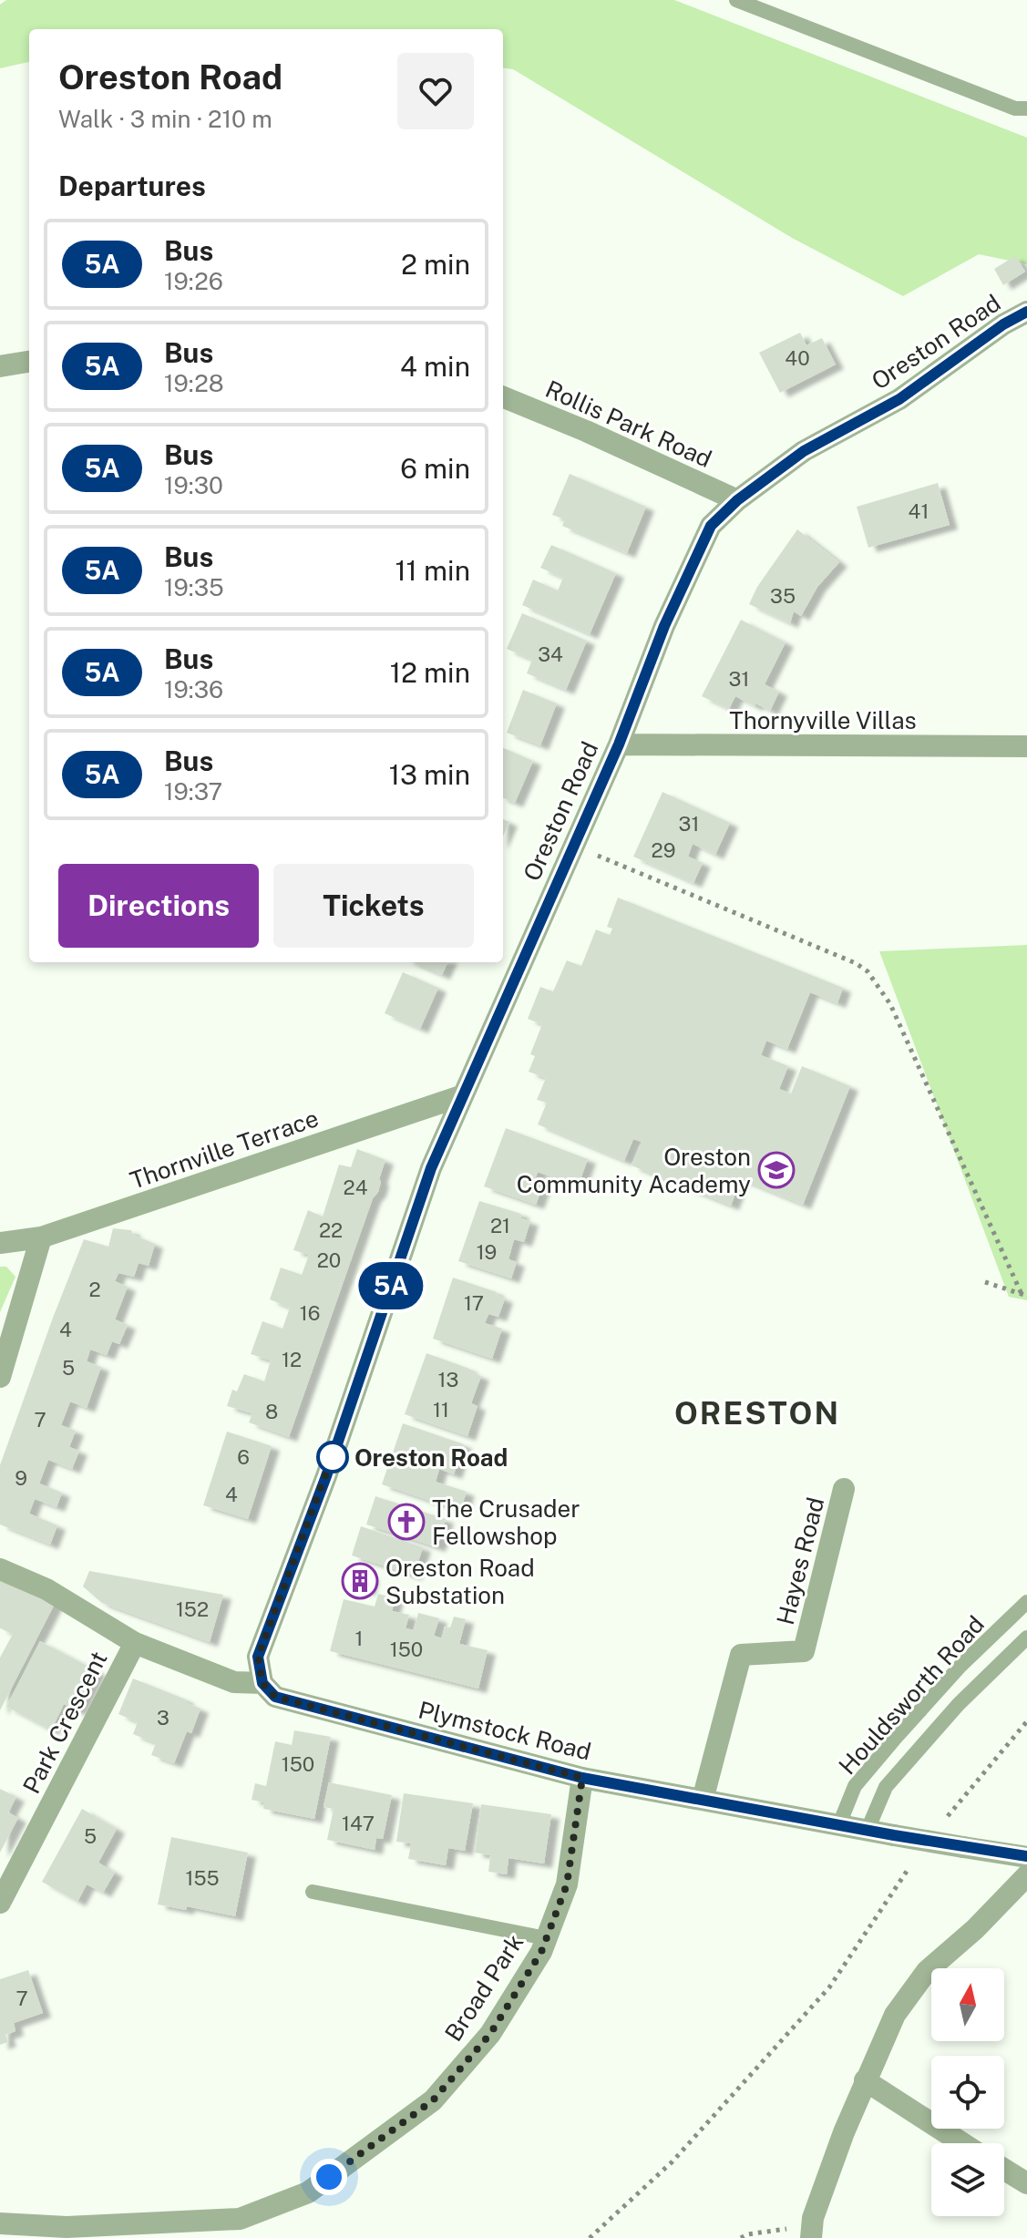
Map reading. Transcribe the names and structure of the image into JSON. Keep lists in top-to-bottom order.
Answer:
{
  "streets": {
    "street": [
      "Oreston Road",
      "Rollis Park Road",
      "Thornyville Villas",
      "Thornville Terrace",
      "Hayes Road",
      "Park Crescent",
      "Plymstock Road",
      "Broad Park"
    ],
    "lane": ["Houldsworth Road"]
  },
  "crossings": [
    ["Oreston Road", "Rollis Park Road"],
    ["Oreston Road", "Thornyville Villas"],
    ["Oreston Road", "Thornville Terrace"],
    ["Oreston Road", "Plymstock Road"],
    ["Hayes Road", "Plymstock Road"],
    ["Houldsworth Road", "Plymstock Road"],
    ["Park Crescent", "Plymstock Road"],
    ["Plymstock Road", "Broad Park"]
  ],
  "districts": ["ORESTON"],
  "places": {
    "school or university": ["Oreston Community Academy"],
    "other": ["Oreston Road"],
    "church": ["The Crusader Fellowshop"],
    "building": ["Oreston Road Substation"]
  },
  "lines": ["bus line 5A"],
  "house_numbers": [
    "40",
    "41",
    "35",
    "34",
    "31",
    "31",
    "29",
    "24",
    "21",
    "22",
    "19",
    "20",
    "2",
    "17",
    "16",
    "4",
    "12",
    "5",
    "13",
    "11",
    "8",
    "7",
    "6",
    "9",
    "4",
    "152",
    "1",
    "150",
    "3",
    "150",
    "147",
    "5",
    "155",
    "7"
  ],
  "north": "top",
  "page": {
    "on_map": "5A",
    "heading": [
      ["Oreston Road", "Walk · 3 min · 210 m"],
      "Departures"
    ],
    "list": [
      {
        "mark": "5A",
        "name": "Bus",
        "note": "19:26",
        "value": "2 min"
      },
      {
        "mark": "5A",
        "name": "Bus",
        "note": "19:28",
        "value": "4 min"
      },
      {
        "mark": "5A",
        "name": "Bus",
        "note": "19:30",
        "value": "6 min"
      },
      {
        "mark": "5A",
        "name": "Bus",
        "note": "19:35",
        "value": "11 min"
      },
      {
        "mark": "5A",
        "name": "Bus",
        "note": "19:36",
        "value": "12 min"
      },
      {
        "mark": "5A",
        "name": "Bus",
        "note": "19:37",
        "value": "13 min"
      }
    ],
    "buttons": ["Directions", "Tickets"]
  }
}
